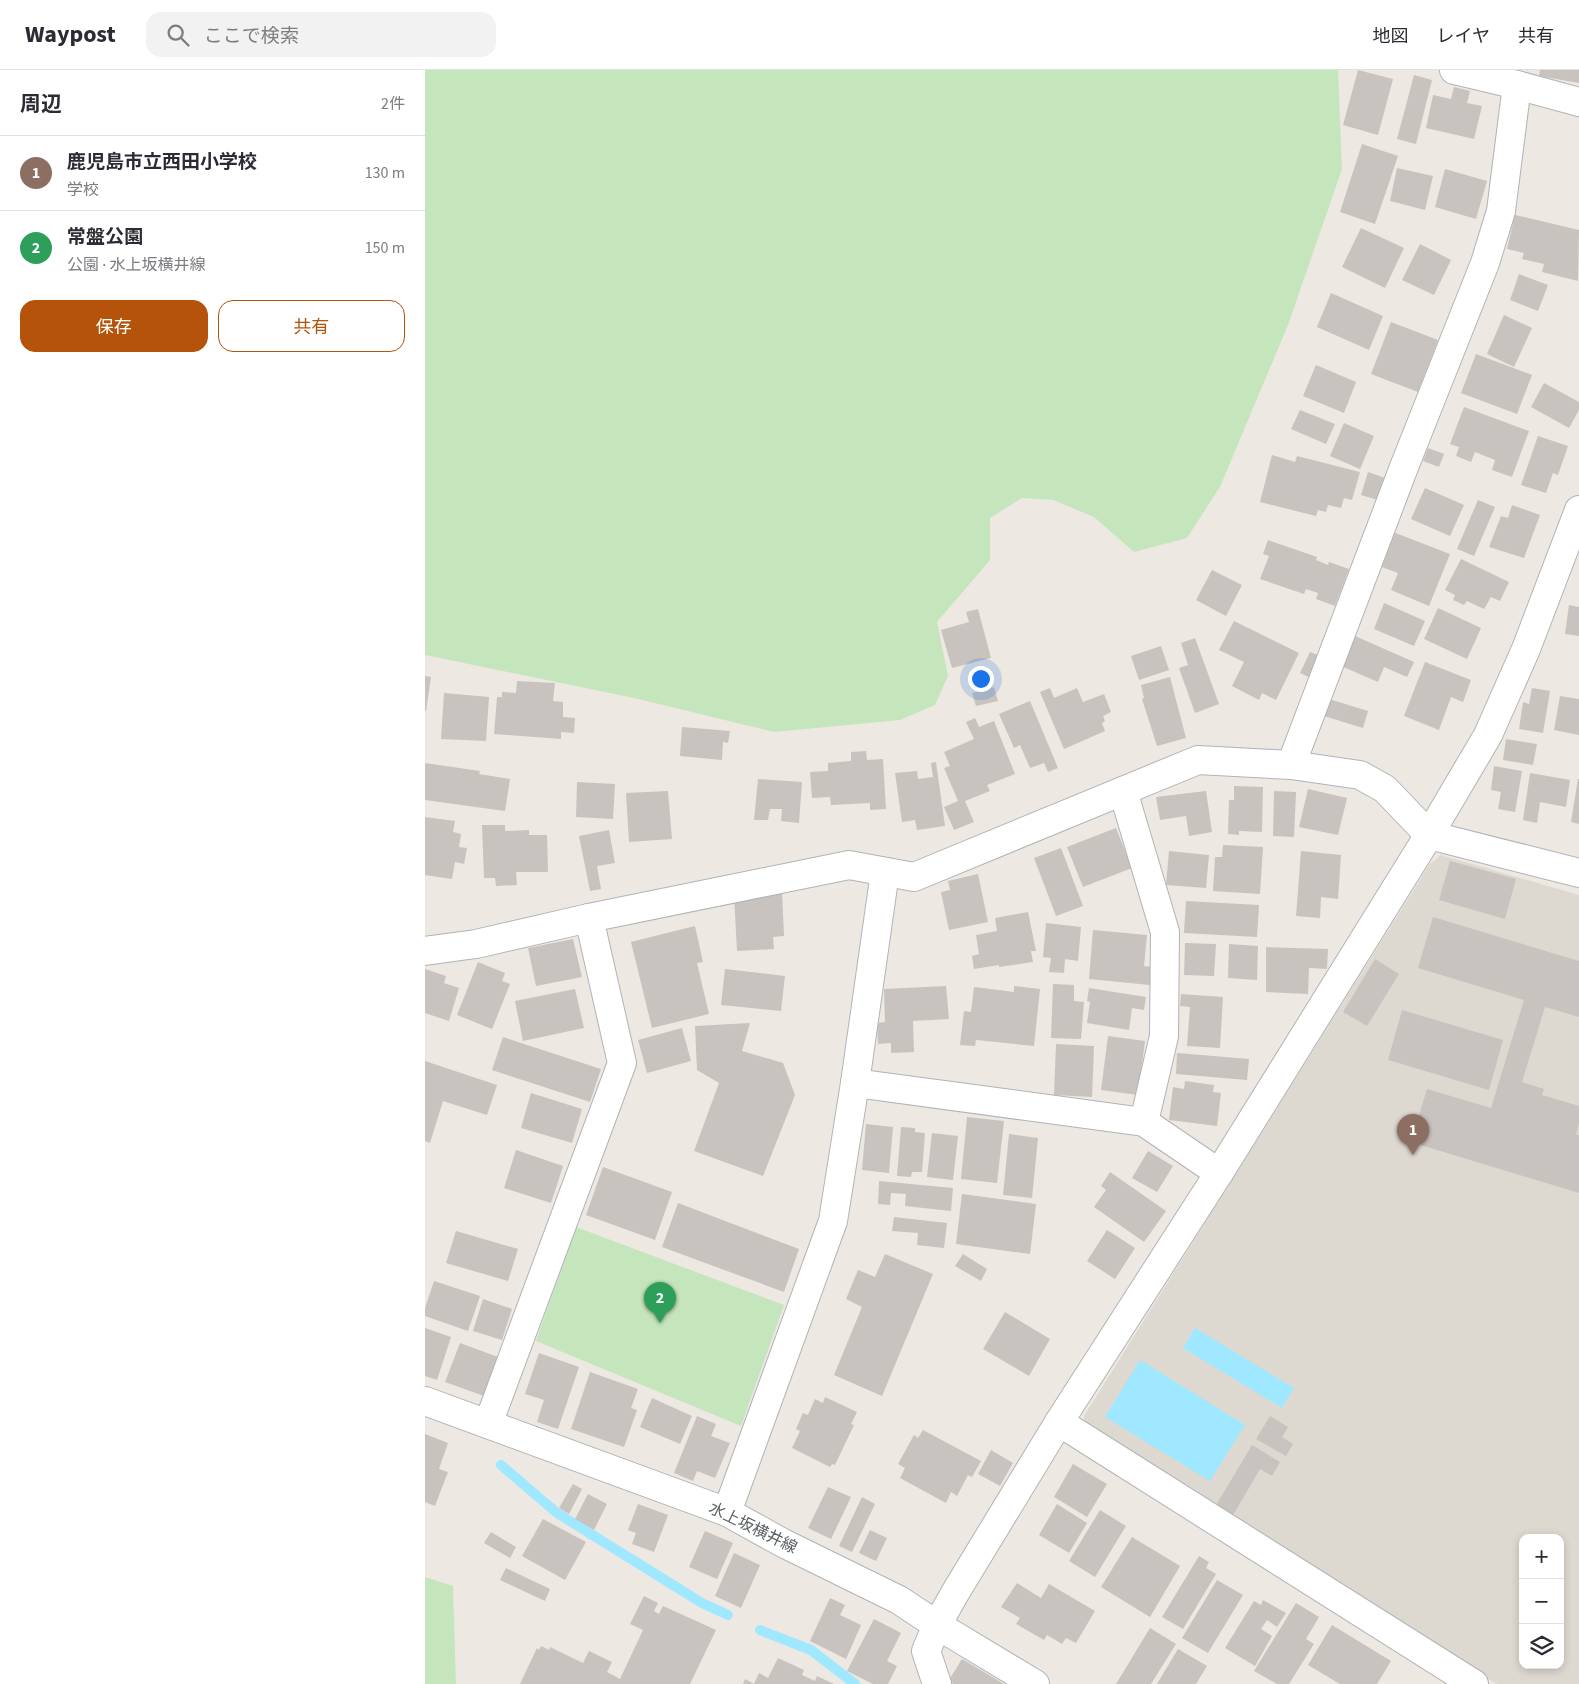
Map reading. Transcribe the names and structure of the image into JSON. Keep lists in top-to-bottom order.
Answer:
{
  "streets": {
    "street": ["水上坂横井線"]
  },
  "page": {
    "header": "Waypost",
    "search": "ここで検索",
    "nav": ["地図", "レイヤ", "共有"],
    "heading": ["周辺", "2件"],
    "list": [
      {
        "mark": "1",
        "name": "鹿児島市立西田小学校",
        "note": "学校",
        "value": "130 m"
      },
      {
        "mark": "2",
        "name": "常盤公園",
        "note": "公園 · 水上坂横井線",
        "value": "150 m"
      }
    ],
    "buttons": ["保存", "共有"],
    "pins": ["1", "2"],
    "map_buttons": ["+", "−"]
  }
}
